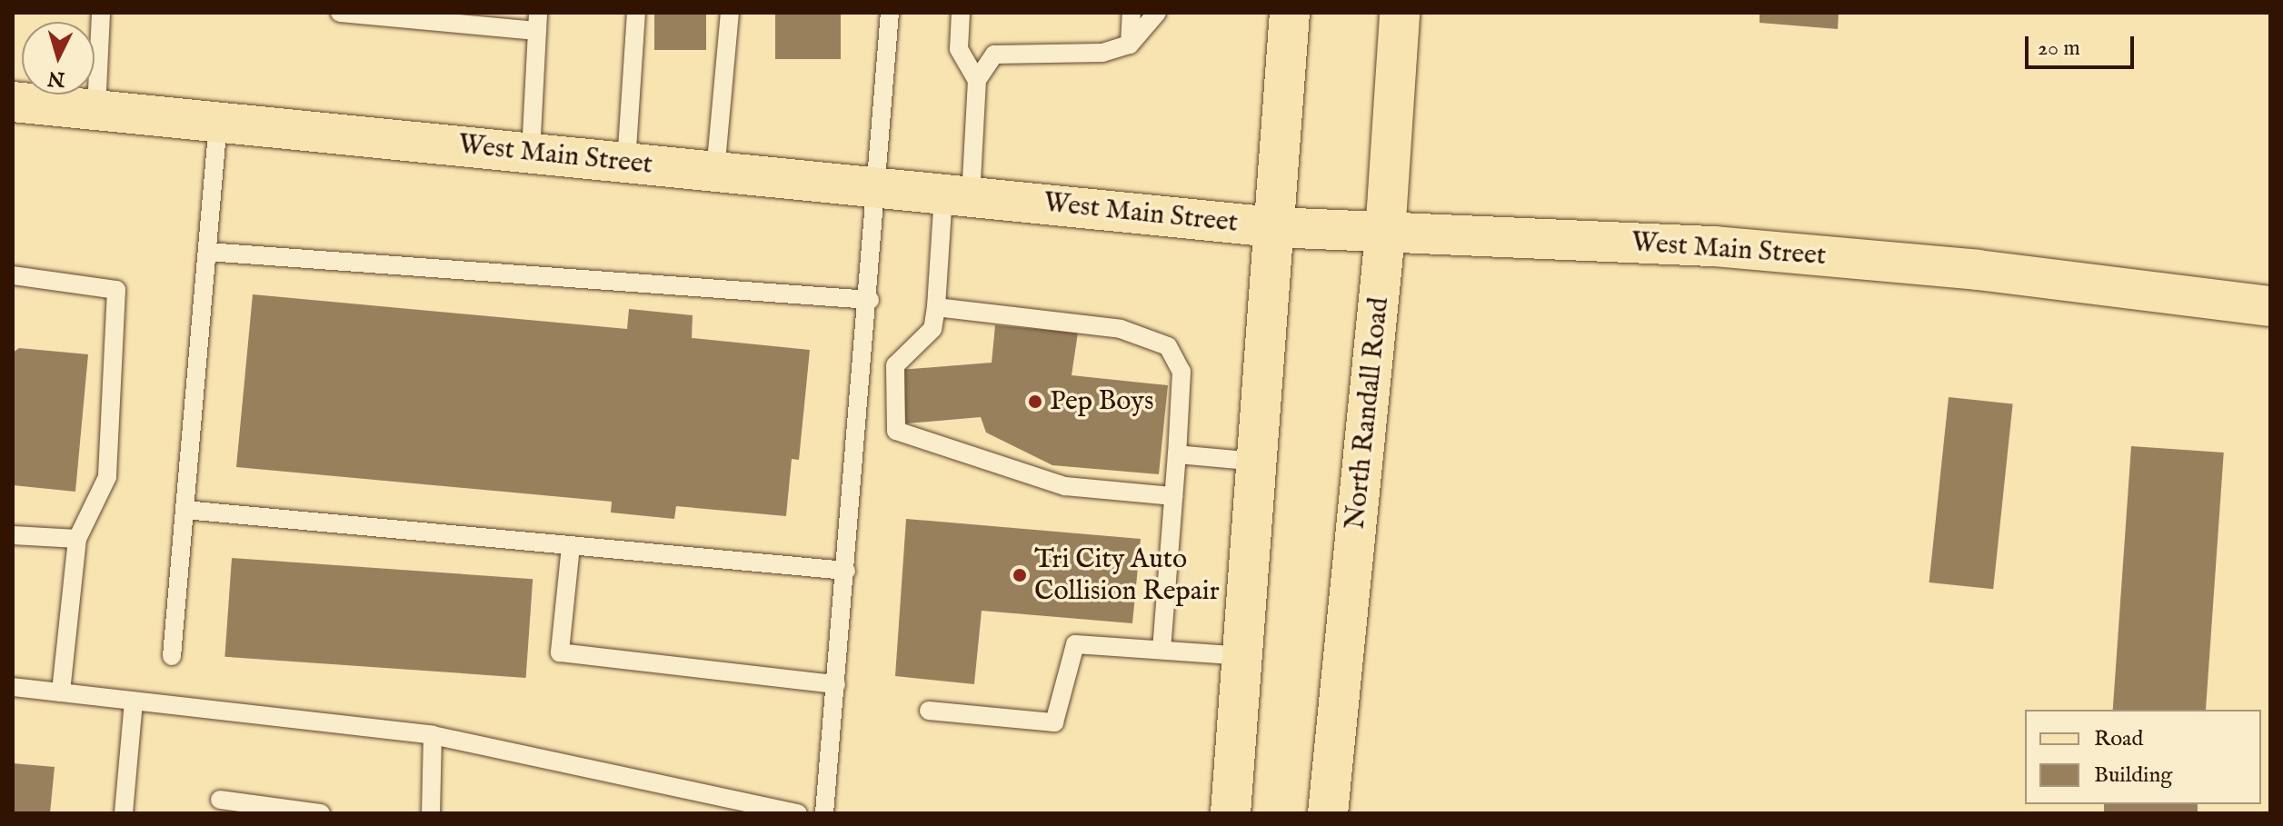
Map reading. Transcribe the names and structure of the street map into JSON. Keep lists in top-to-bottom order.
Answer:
{
  "streets": {
    "main road": ["West Main Street", "North Randall Road"]
  },
  "crossings": [
    ["West Main Street", "North Randall Road"]
  ],
  "places": ["Pep Boys", "Tri City Auto Collision Repair"],
  "legend": ["Road", "Building"],
  "scale_bar": "20 m",
  "north": "bottom"
}
